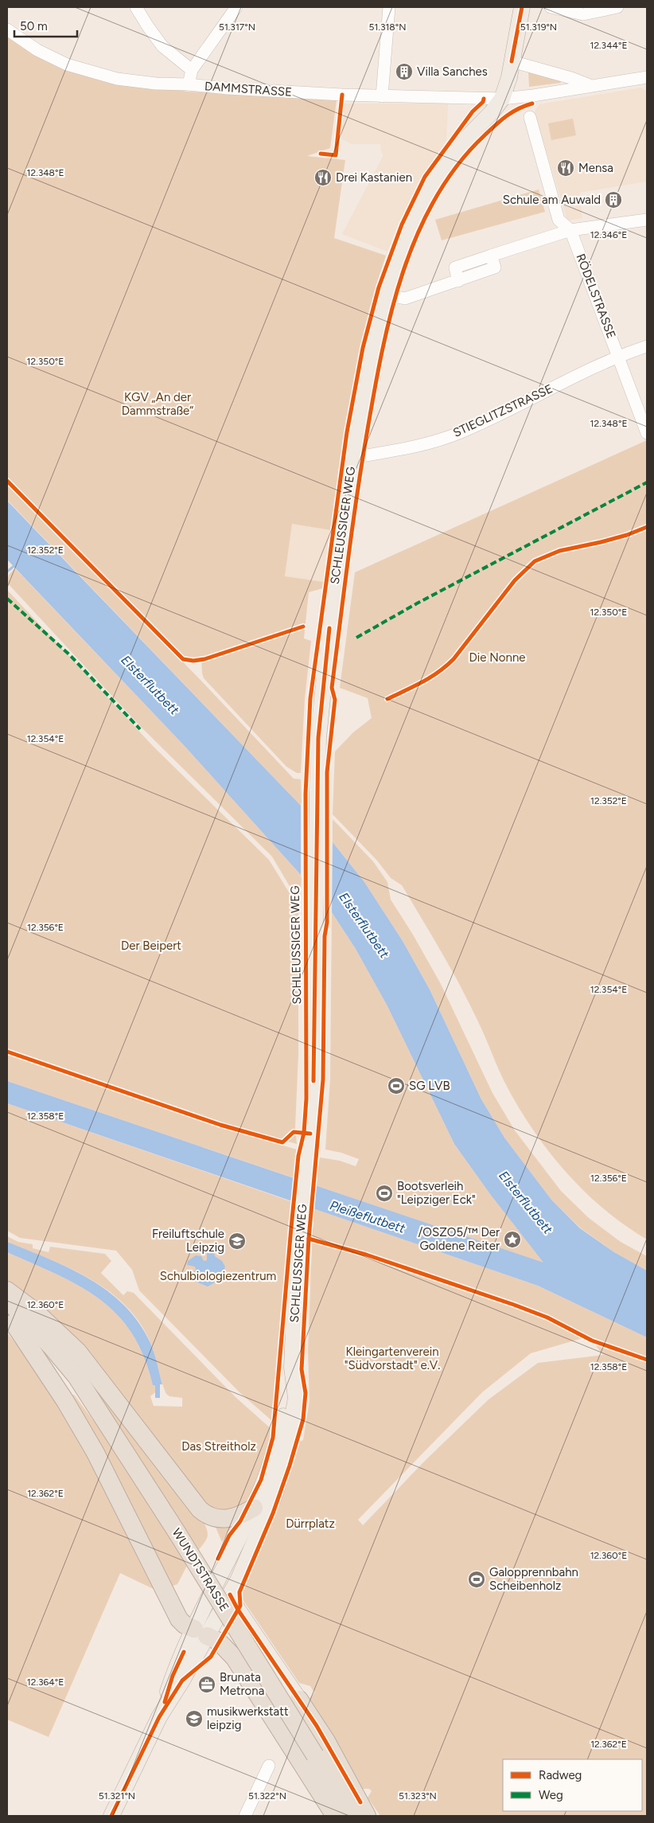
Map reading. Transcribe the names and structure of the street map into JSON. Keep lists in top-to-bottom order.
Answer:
{
  "streets": {
    "highway": ["WUNDTSTRASSE"],
    "main road": ["SCHLEUSSIGER WEG"],
    "street": ["DAMMSTRASSE", "RÖDELSTRASSE", "STIEGLITZSTRASSE"]
  },
  "crossings": [
    ["DAMMSTRASSE", "SCHLEUSSIGER WEG"],
    ["RÖDELSTRASSE", "STIEGLITZSTRASSE"],
    ["STIEGLITZSTRASSE", "SCHLEUSSIGER WEG"]
  ],
  "water": ["Elsterflutbett", "Pleißeflutbett"],
  "parks": [
    "KGV „An der Dammstraße“",
    "Die Nonne",
    "Der Beipert",
    "Schulbiologiezentrum",
    "Kleingartenverein \"Südvorstadt\" e.V.",
    "Das Streitholz",
    "Dürrplatz"
  ],
  "places": {
    "building": ["Villa Sanches", "Schule am Auwald"],
    "restaurant": ["Mensa", "Drei Kastanien"],
    "sports": ["SG LVB", "Bootsverleih \"Leipziger Eck\"", "Galopprennbahn Scheibenholz"],
    "place": ["/OSZO5/™ Der Goldene Reiter"],
    "school or university": ["Freiluftschule Leipzig", "musikwerkstatt leipzig"],
    "office": ["Brunata Metrona"]
  },
  "legend": ["Radweg", "Weg"],
  "scale_bar": "50 m",
  "coordinates": [
    "51.319°N",
    "51.317°N",
    "51.318°N",
    "12.344°E",
    "12.348°E",
    "12.346°E",
    "12.350°E",
    "12.352°E",
    "12.354°E",
    "12.356°E",
    "12.358°E",
    "12.360°E",
    "12.362°E",
    "12.364°E",
    "51.321°N",
    "51.322°N",
    "51.323°N"
  ]
}
